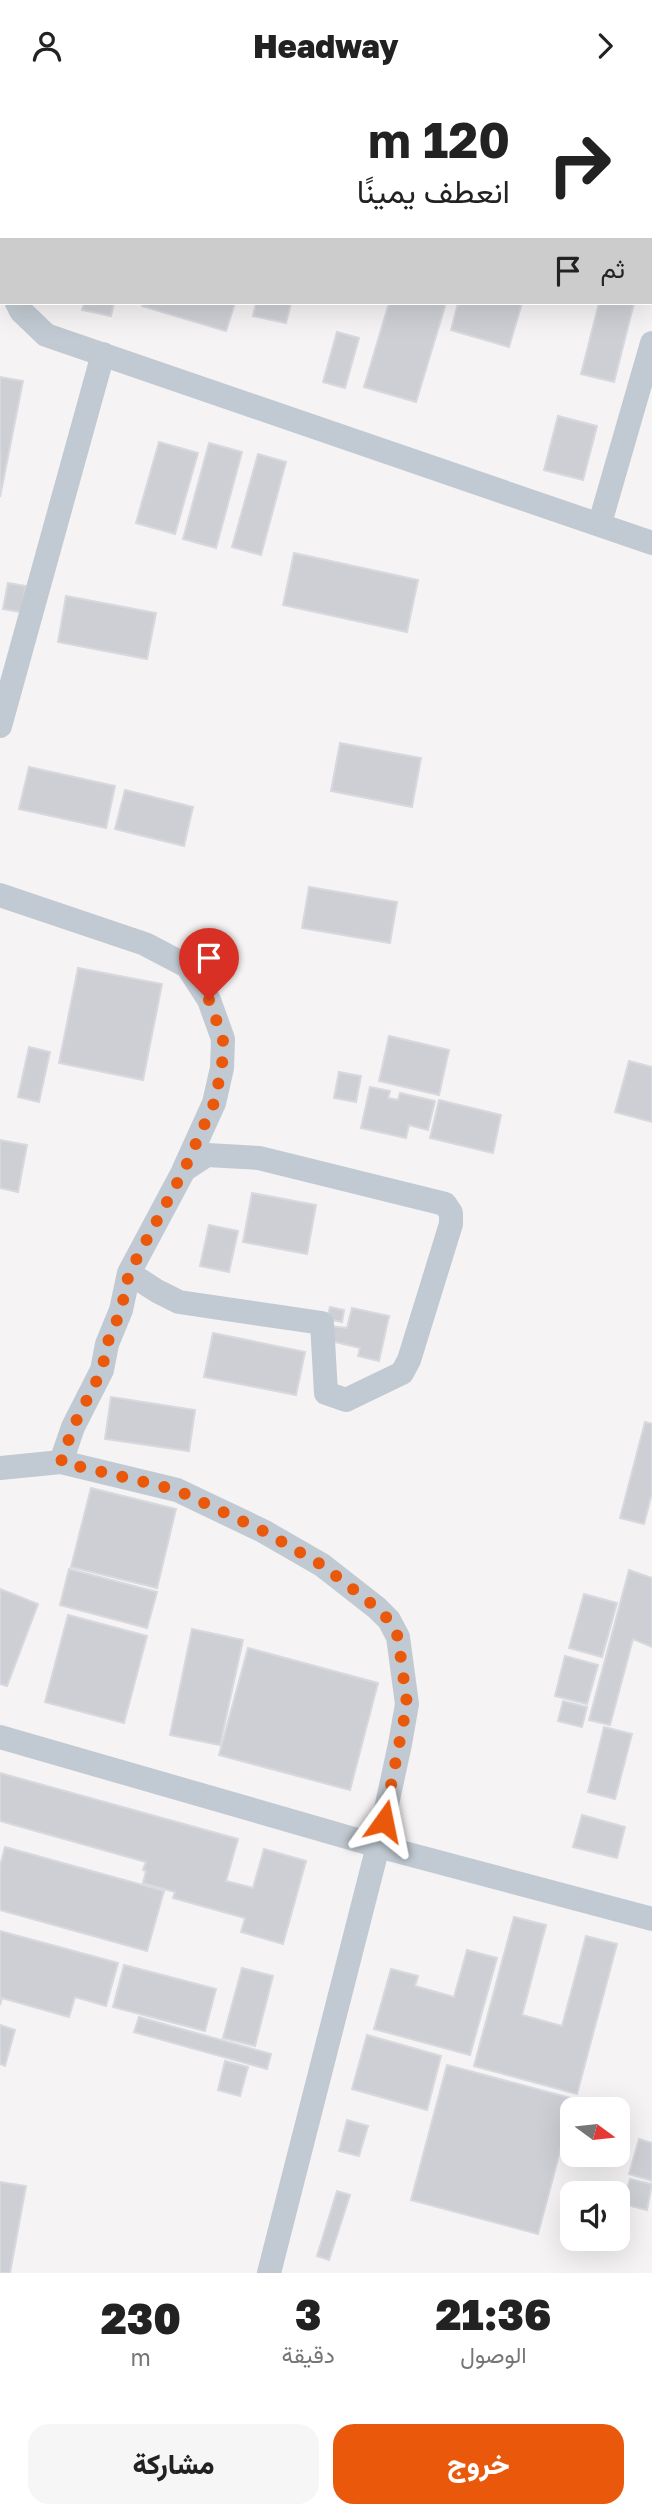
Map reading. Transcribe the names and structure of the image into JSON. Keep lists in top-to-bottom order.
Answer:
{
  "north": "right",
  "page": {
    "header": "Headway",
    "turn": ["120 m", "انعطف يمينًا"],
    "then": "ثم",
    "eta": [
      "21:36",
      "الوصول",
      "3",
      "دقيقة",
      "230",
      "m"
    ],
    "buttons": ["خروج", "مشاركة"]
  }
}
